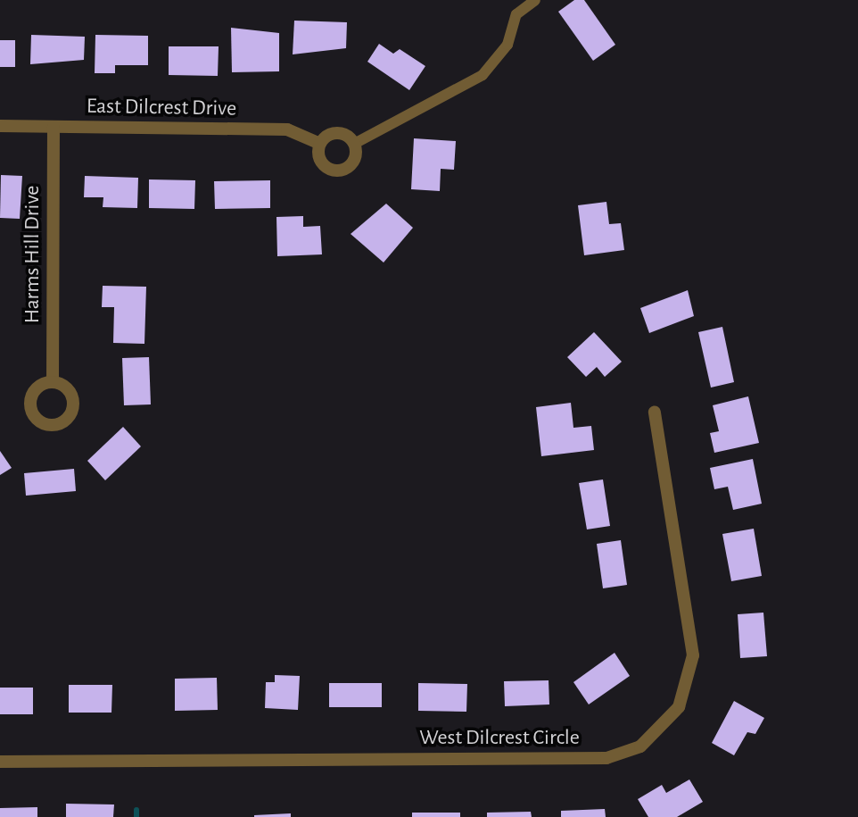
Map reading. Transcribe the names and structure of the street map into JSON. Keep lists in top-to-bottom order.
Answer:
{
  "streets": {
    "street": ["East Dilcrest Drive", "Harms Hill Drive", "West Dilcrest Circle"]
  },
  "crossings": [
    ["East Dilcrest Drive", "Harms Hill Drive"]
  ]
}
